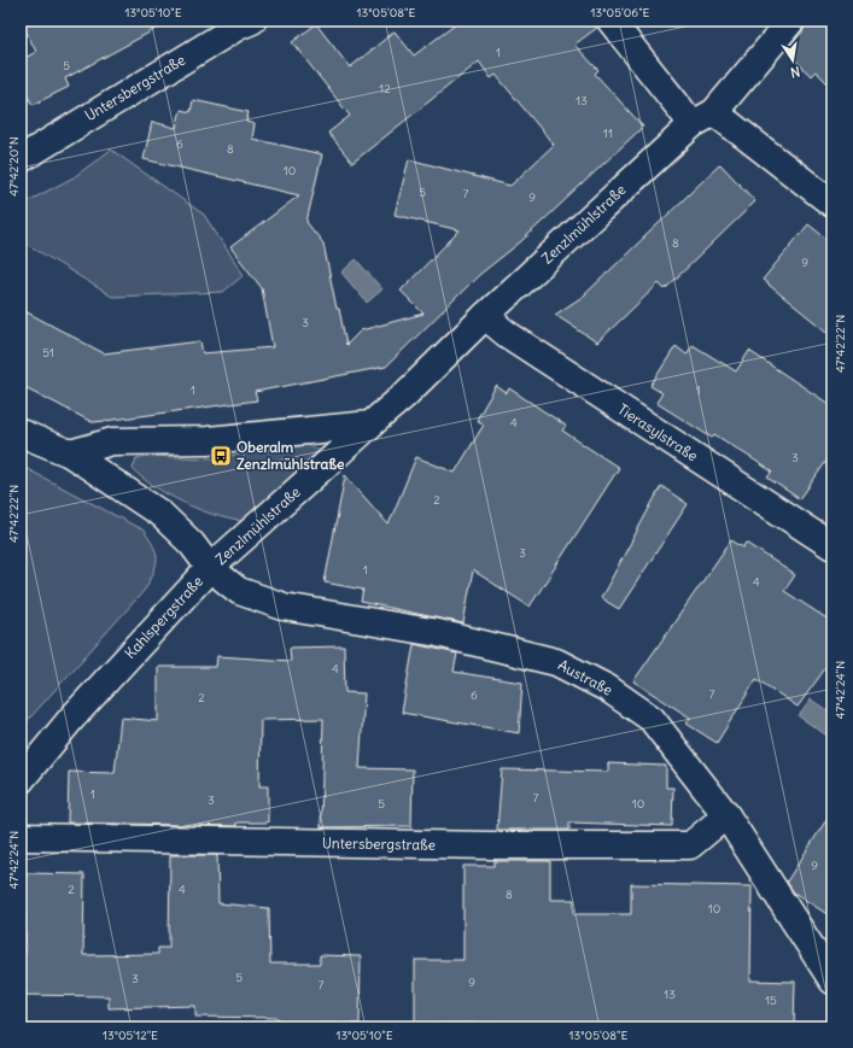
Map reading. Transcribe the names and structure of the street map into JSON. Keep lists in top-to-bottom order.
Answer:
{
  "streets": {
    "street": [
      "Untersbergstraße",
      "Zenzlmühlstraße",
      "Tierasylstraße",
      "Kahlspergstraße",
      "Austraße"
    ]
  },
  "crossings": [
    ["Untersbergstraße", "Austraße"],
    ["Zenzlmühlstraße", "Tierasylstraße"],
    ["Zenzlmühlstraße", "Kahlspergstraße"],
    ["Zenzlmühlstraße", "Austraße"],
    ["Kahlspergstraße", "Austraße"]
  ],
  "places": {
    "bus stop": ["Oberalm Zenzlmühlstraße"]
  },
  "house_numbers": [
    "1",
    "5",
    "12",
    "13",
    "11",
    "6",
    "8",
    "10",
    "5",
    "7",
    "9",
    "8",
    "9",
    "3",
    "51",
    "1",
    "1",
    "4",
    "3",
    "2",
    "3",
    "1",
    "4",
    "4",
    "7",
    "6",
    "2",
    "1",
    "7",
    "3",
    "5",
    "10",
    "9",
    "2",
    "4",
    "8",
    "10",
    "5",
    "3",
    "9",
    "7",
    "13",
    "15"
  ],
  "north": "bottom",
  "coordinates": [
    "13°05'10\"E",
    "13°05'08\"E",
    "13°05'06\"E",
    "47°42'20\"N",
    "47°42'22\"N",
    "47°42'24\"N",
    "13°05'12\"E"
  ]
}
